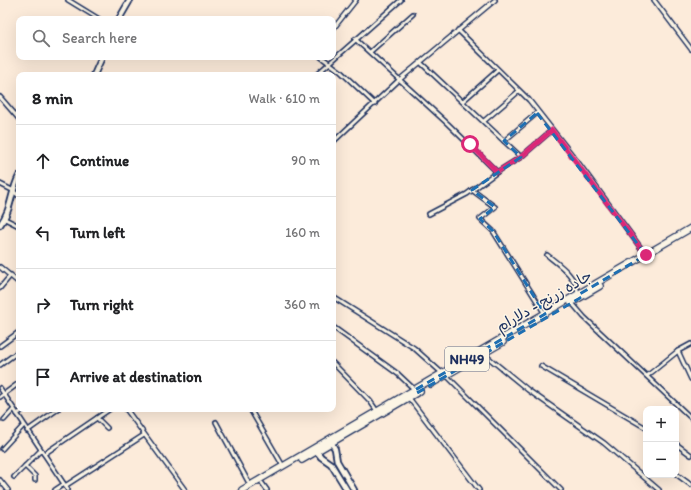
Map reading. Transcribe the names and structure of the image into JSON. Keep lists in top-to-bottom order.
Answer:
{
  "streets": {
    "highway": ["جاده زرنج - دلارام", "NH49"]
  },
  "page": {
    "search": "Search here",
    "heading": ["8 min", "Walk · 610 m"],
    "list": [
      ["Continue", "90 m"],
      ["Turn left", "160 m"],
      ["Turn right", "360 m"],
      "Arrive at destination"
    ],
    "map_buttons": ["+", "−"]
  }
}
